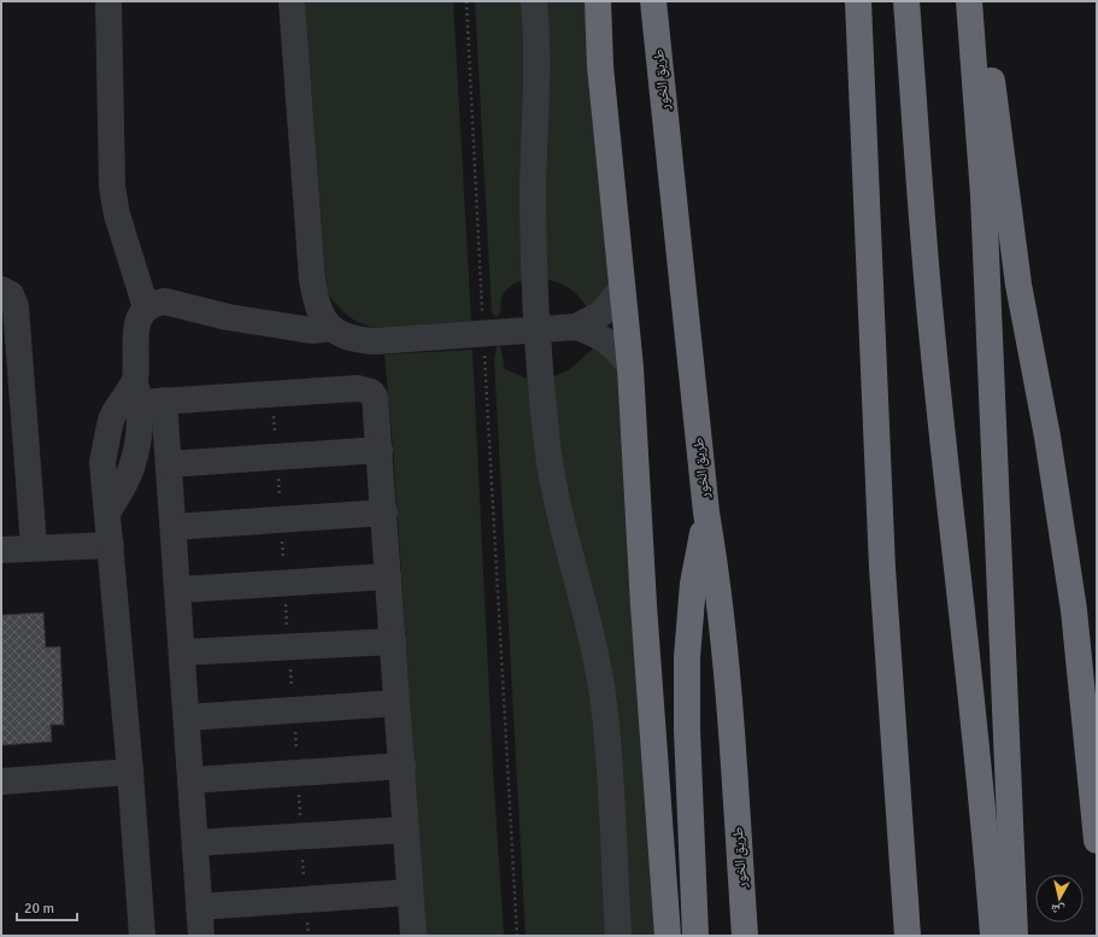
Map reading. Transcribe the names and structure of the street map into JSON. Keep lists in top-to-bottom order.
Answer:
{
  "streets": {
    "highway": ["طريق الخور"]
  },
  "scale_bar": "20 m",
  "north": "bottom"
}
